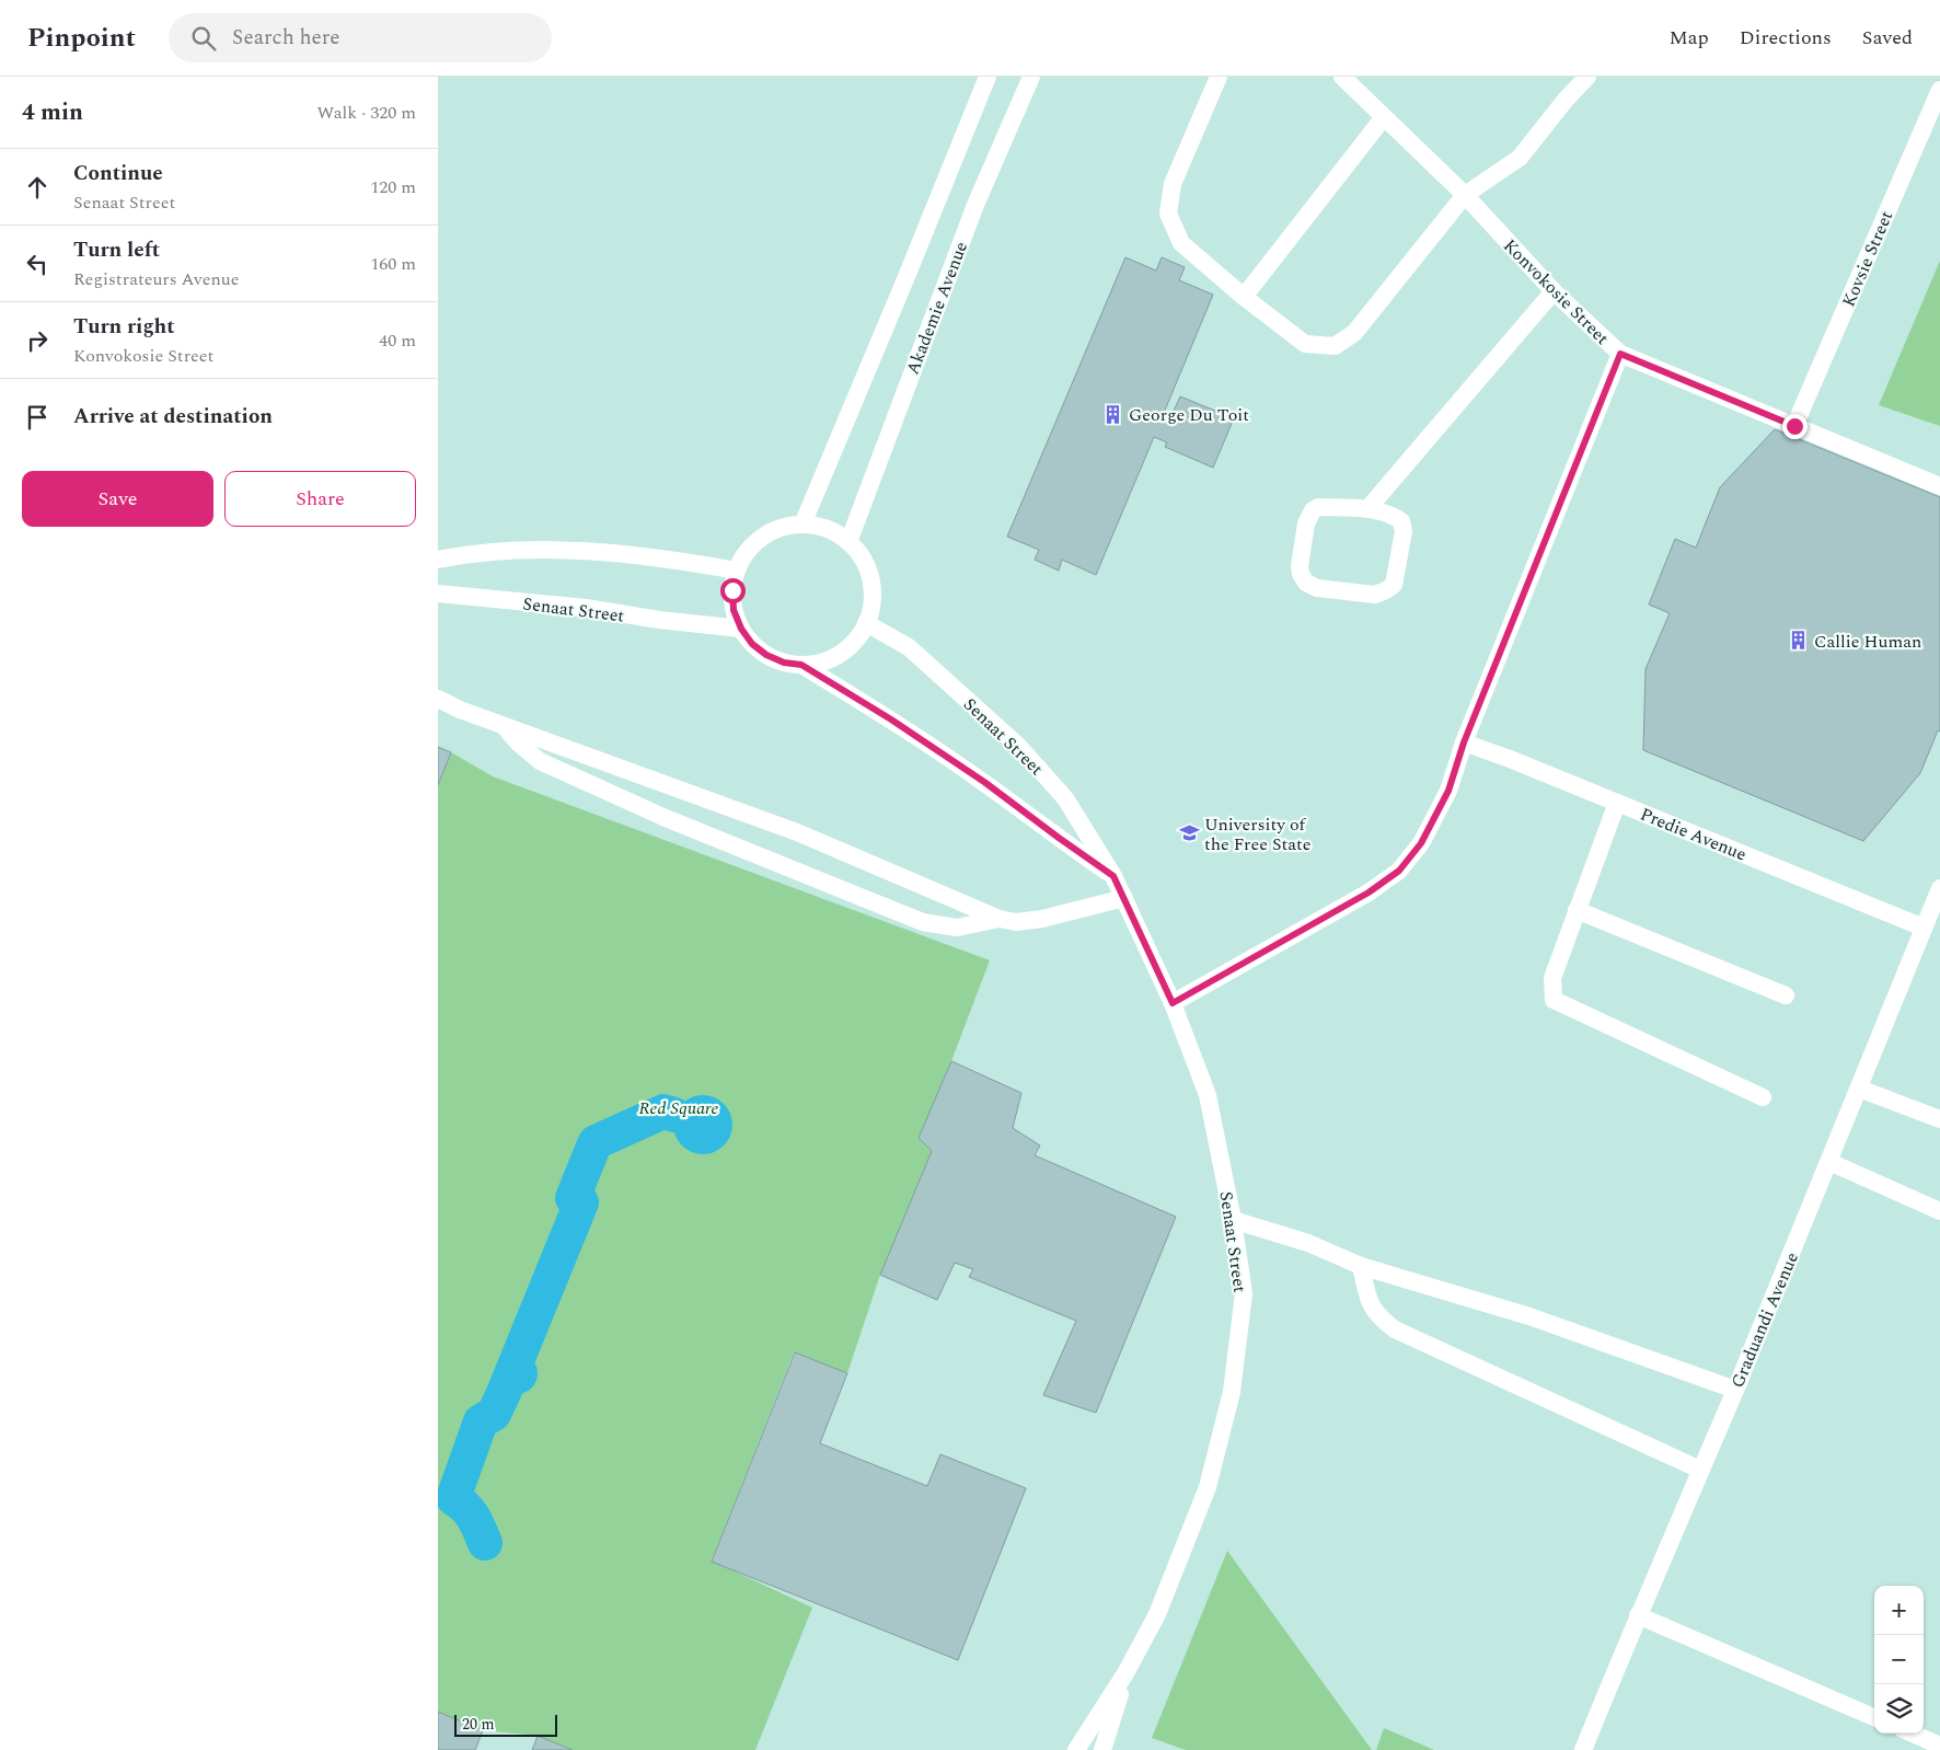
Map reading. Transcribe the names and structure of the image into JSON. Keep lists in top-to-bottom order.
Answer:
{
  "streets": {
    "lane": [
      "Kovsie Street",
      "Konvokosie Street",
      "Akademie Avenue",
      "Senaat Street",
      "Predie Avenue",
      "Graduandi Avenue"
    ]
  },
  "crossings": [
    ["Kovsie Street", "Konvokosie Street"],
    ["Akademie Avenue", "Senaat Street"],
    ["Predie Avenue", "Graduandi Avenue"]
  ],
  "parks": ["Red Square"],
  "places": {
    "building": ["George Du Toit", "Callie Human"],
    "school or university": ["University of the Free State"]
  },
  "scale_bar": "20 m",
  "page": {
    "header": "Pinpoint",
    "search": "Search here",
    "nav": ["Map", "Directions", "Saved"],
    "heading": ["4 min", "Walk · 320 m"],
    "list": [
      ["Continue", "Senaat Street", "120 m"],
      ["Turn left", "Registrateurs Avenue", "160 m"],
      ["Turn right", "Konvokosie Street", "40 m"],
      "Arrive at destination"
    ],
    "buttons": ["Save", "Share"],
    "map_buttons": ["+", "−"],
    "scale": "20 m"
  }
}
